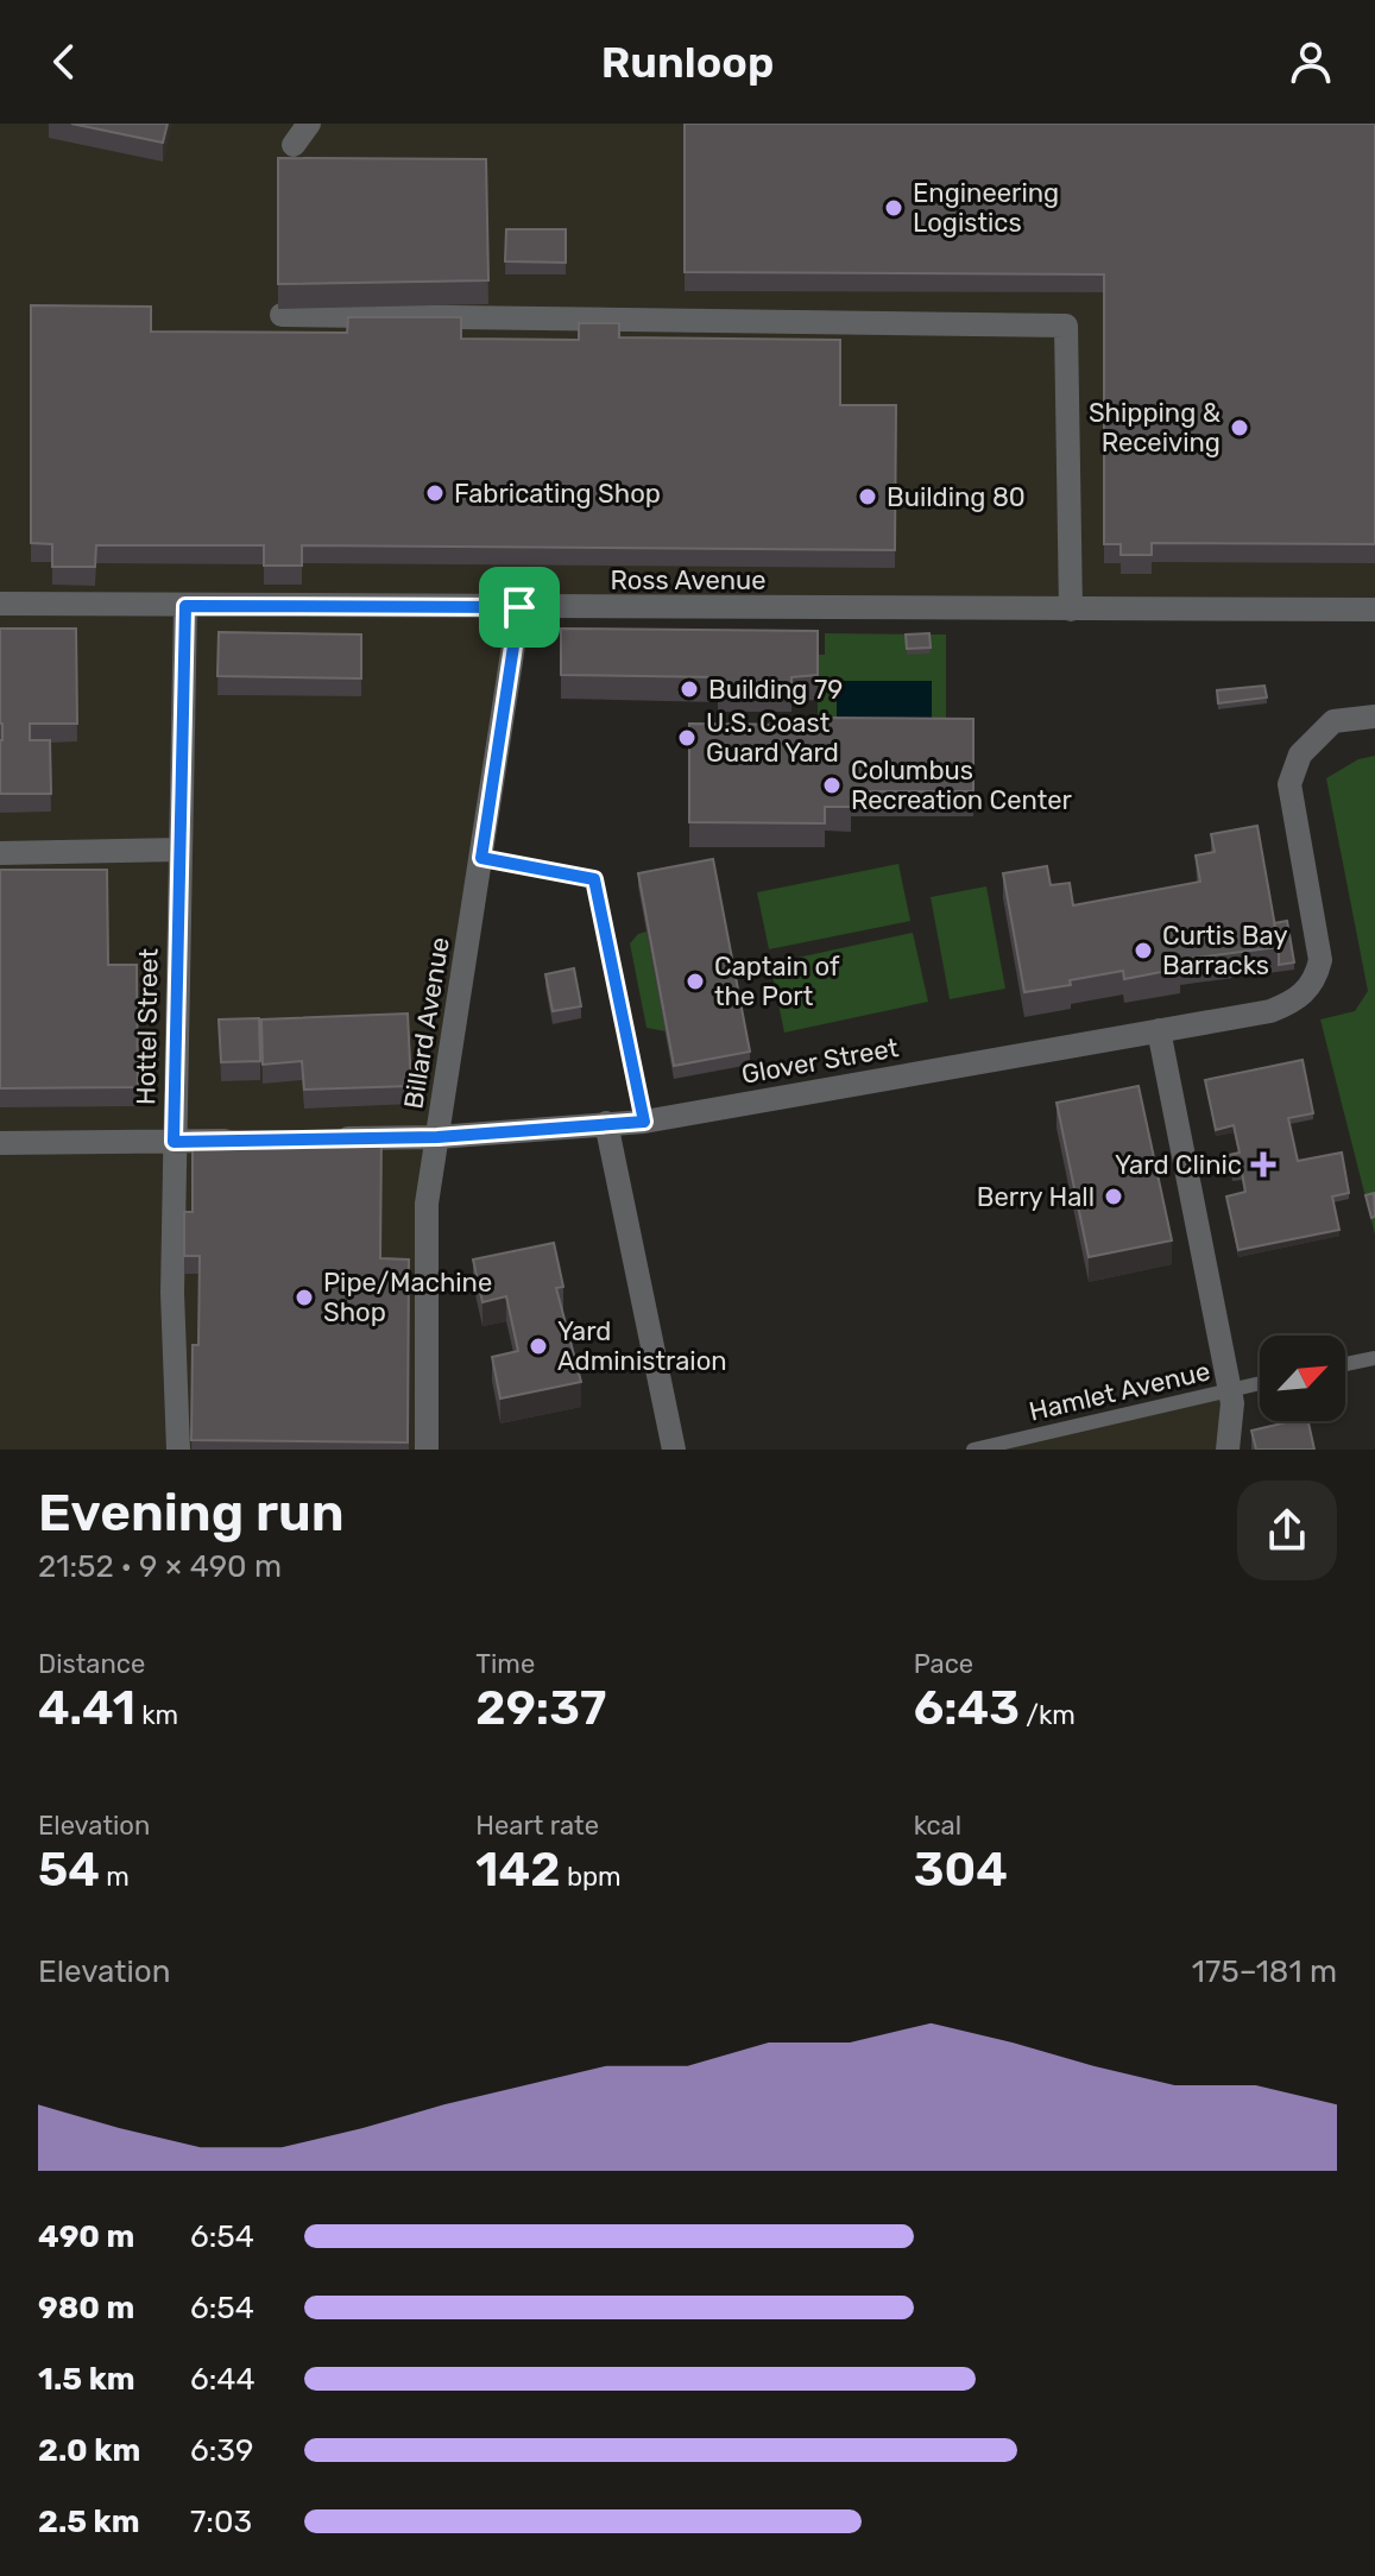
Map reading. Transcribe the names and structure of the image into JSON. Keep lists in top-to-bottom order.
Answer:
{
  "streets": {
    "street": [
      "Ross Avenue",
      "Billard Avenue",
      "Hottel Street",
      "Glover Street"
    ],
    "lane": ["Hamlet Avenue"]
  },
  "crossings": [
    ["Ross Avenue", "Billard Avenue"],
    ["Ross Avenue", "Hottel Street"],
    ["Billard Avenue", "Glover Street"]
  ],
  "places": {
    "other": [
      "Engineering Logistics",
      "Shipping & Receiving",
      "Fabricating Shop",
      "Building 80",
      "Building 79",
      "U.S. Coast Guard Yard",
      "Columbus Recreation Center",
      "Curtis Bay Barracks",
      "Captain of the Port",
      "Berry Hall",
      "Pipe/Machine Shop",
      "Yard Administraion"
    ],
    "health": ["Yard Clinic"]
  },
  "north": "top right",
  "page": {
    "header": "Runloop",
    "heading": ["Evening run", "21:52 · 9 × 490 m"],
    "stats": [
      ["Distance", "4.41 km"],
      ["Time", "29:37"],
      ["Pace", "6:43 /km"],
      ["Elevation", "54 m"],
      ["Heart rate", "142 bpm"],
      ["kcal", "304"]
    ],
    "chart": ["Elevation", "175–181 m"],
    "list": [
      {
        "name": "490 m",
        "note": "6:54"
      },
      {
        "name": "980 m",
        "note": "6:54"
      },
      {
        "name": "1.5 km",
        "note": "6:44"
      },
      {
        "name": "2.0 km",
        "note": "6:39"
      },
      {
        "name": "2.5 km",
        "note": "7:03"
      }
    ]
  }
}
